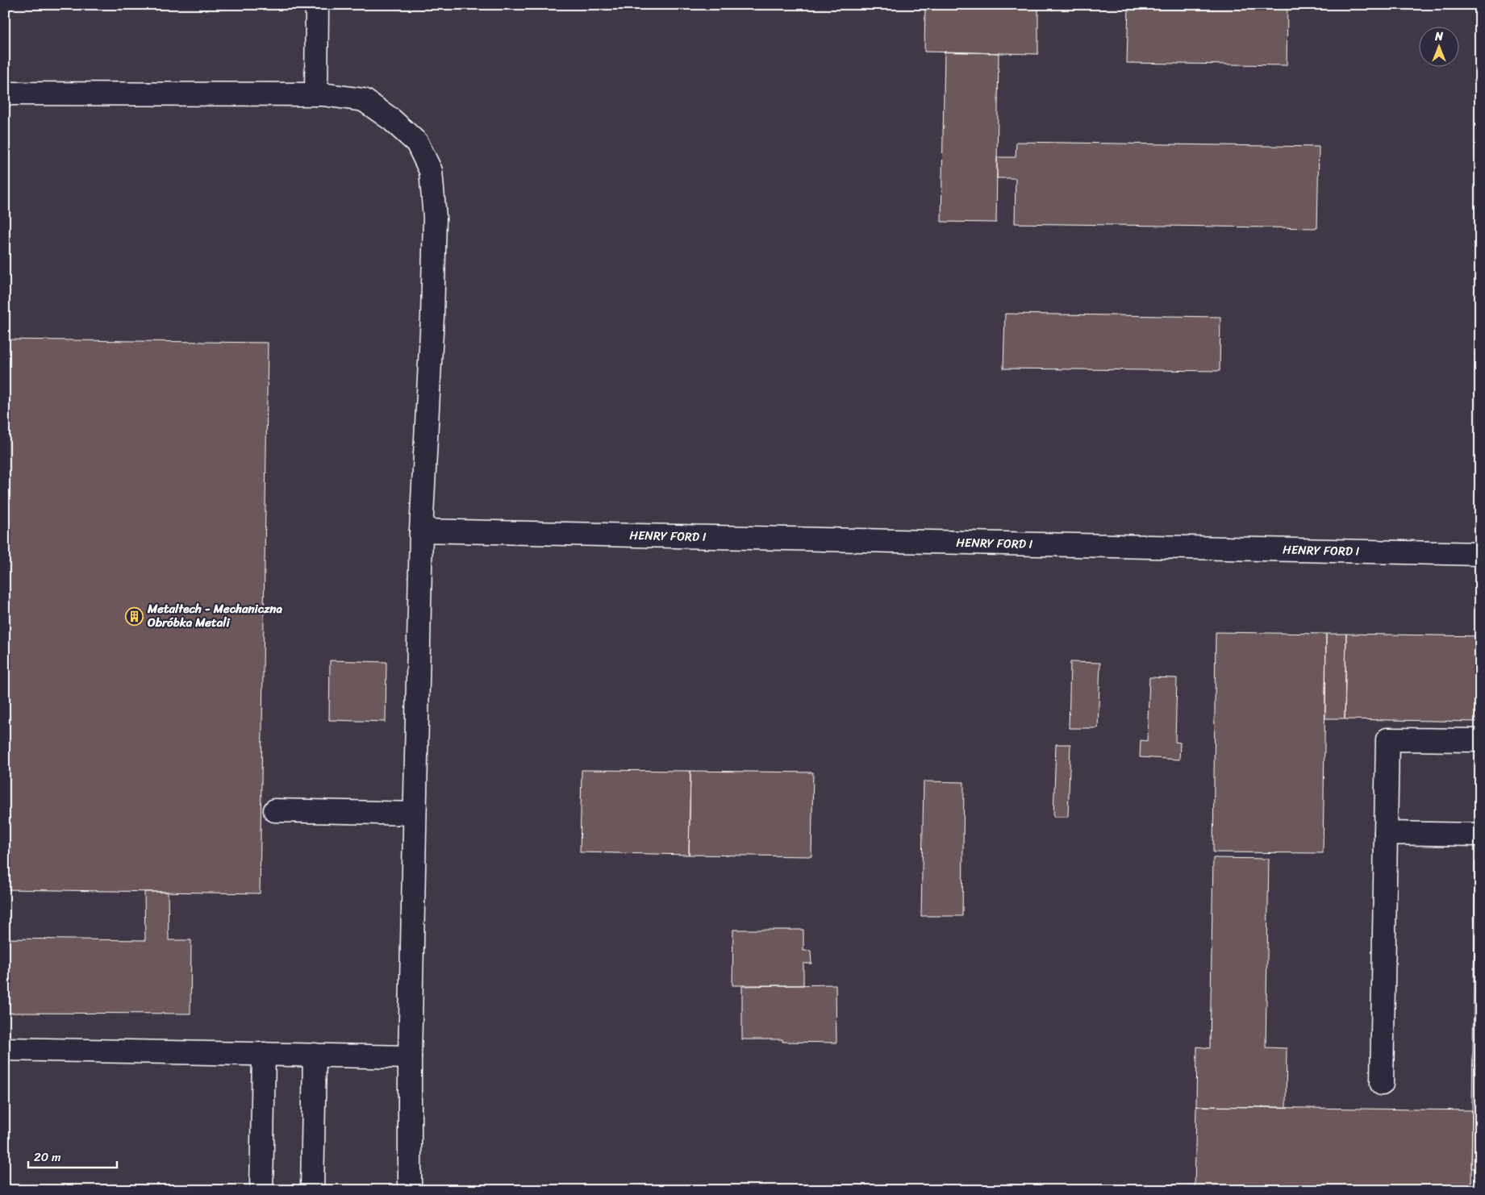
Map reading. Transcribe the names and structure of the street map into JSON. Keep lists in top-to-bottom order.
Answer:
{
  "streets": {
    "street": ["HENRY FORD I"]
  },
  "places": {
    "building": ["Metaltech - Mechaniczna Obróbka Metali"]
  },
  "scale_bar": "20 m",
  "north": "top"
}
